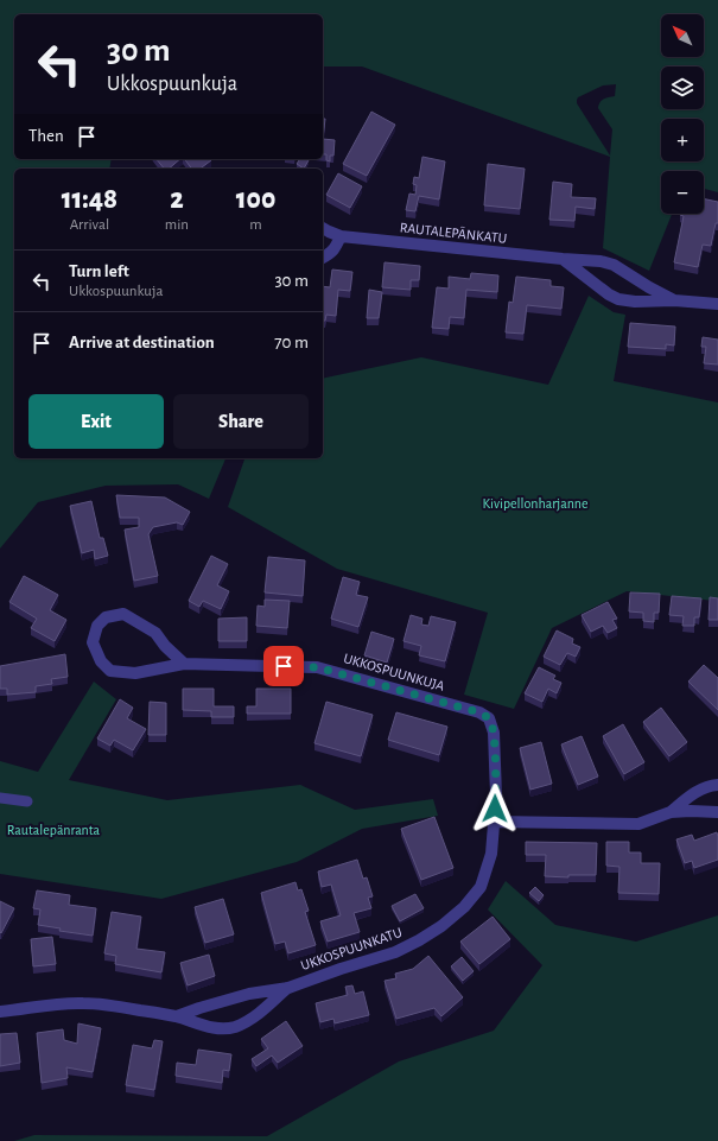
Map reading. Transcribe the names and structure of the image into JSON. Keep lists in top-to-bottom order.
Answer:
{
  "streets": {
    "street": ["RAUTALEPÄNKATU", "UKKOSPUUNKUJA", "UKKOSPUUNKATU"]
  },
  "crossings": [
    ["UKKOSPUUNKUJA", "UKKOSPUUNKATU"]
  ],
  "parks": ["Kivipellonharjanne", "Rautalepänranta"],
  "north": "top left",
  "page": {
    "map_buttons": ["+", "−"],
    "turn": ["30 m", "Ukkospuunkuja"],
    "then": "Then",
    "eta": [
      "11:48",
      "Arrival",
      "2",
      "min",
      "100",
      "m"
    ],
    "list": [
      {
        "name": "Turn left",
        "note": "Ukkospuunkuja",
        "value": "30 m"
      },
      {
        "name": "Arrive at destination",
        "value": "70 m"
      }
    ],
    "buttons": ["Exit", "Share"]
  }
}
